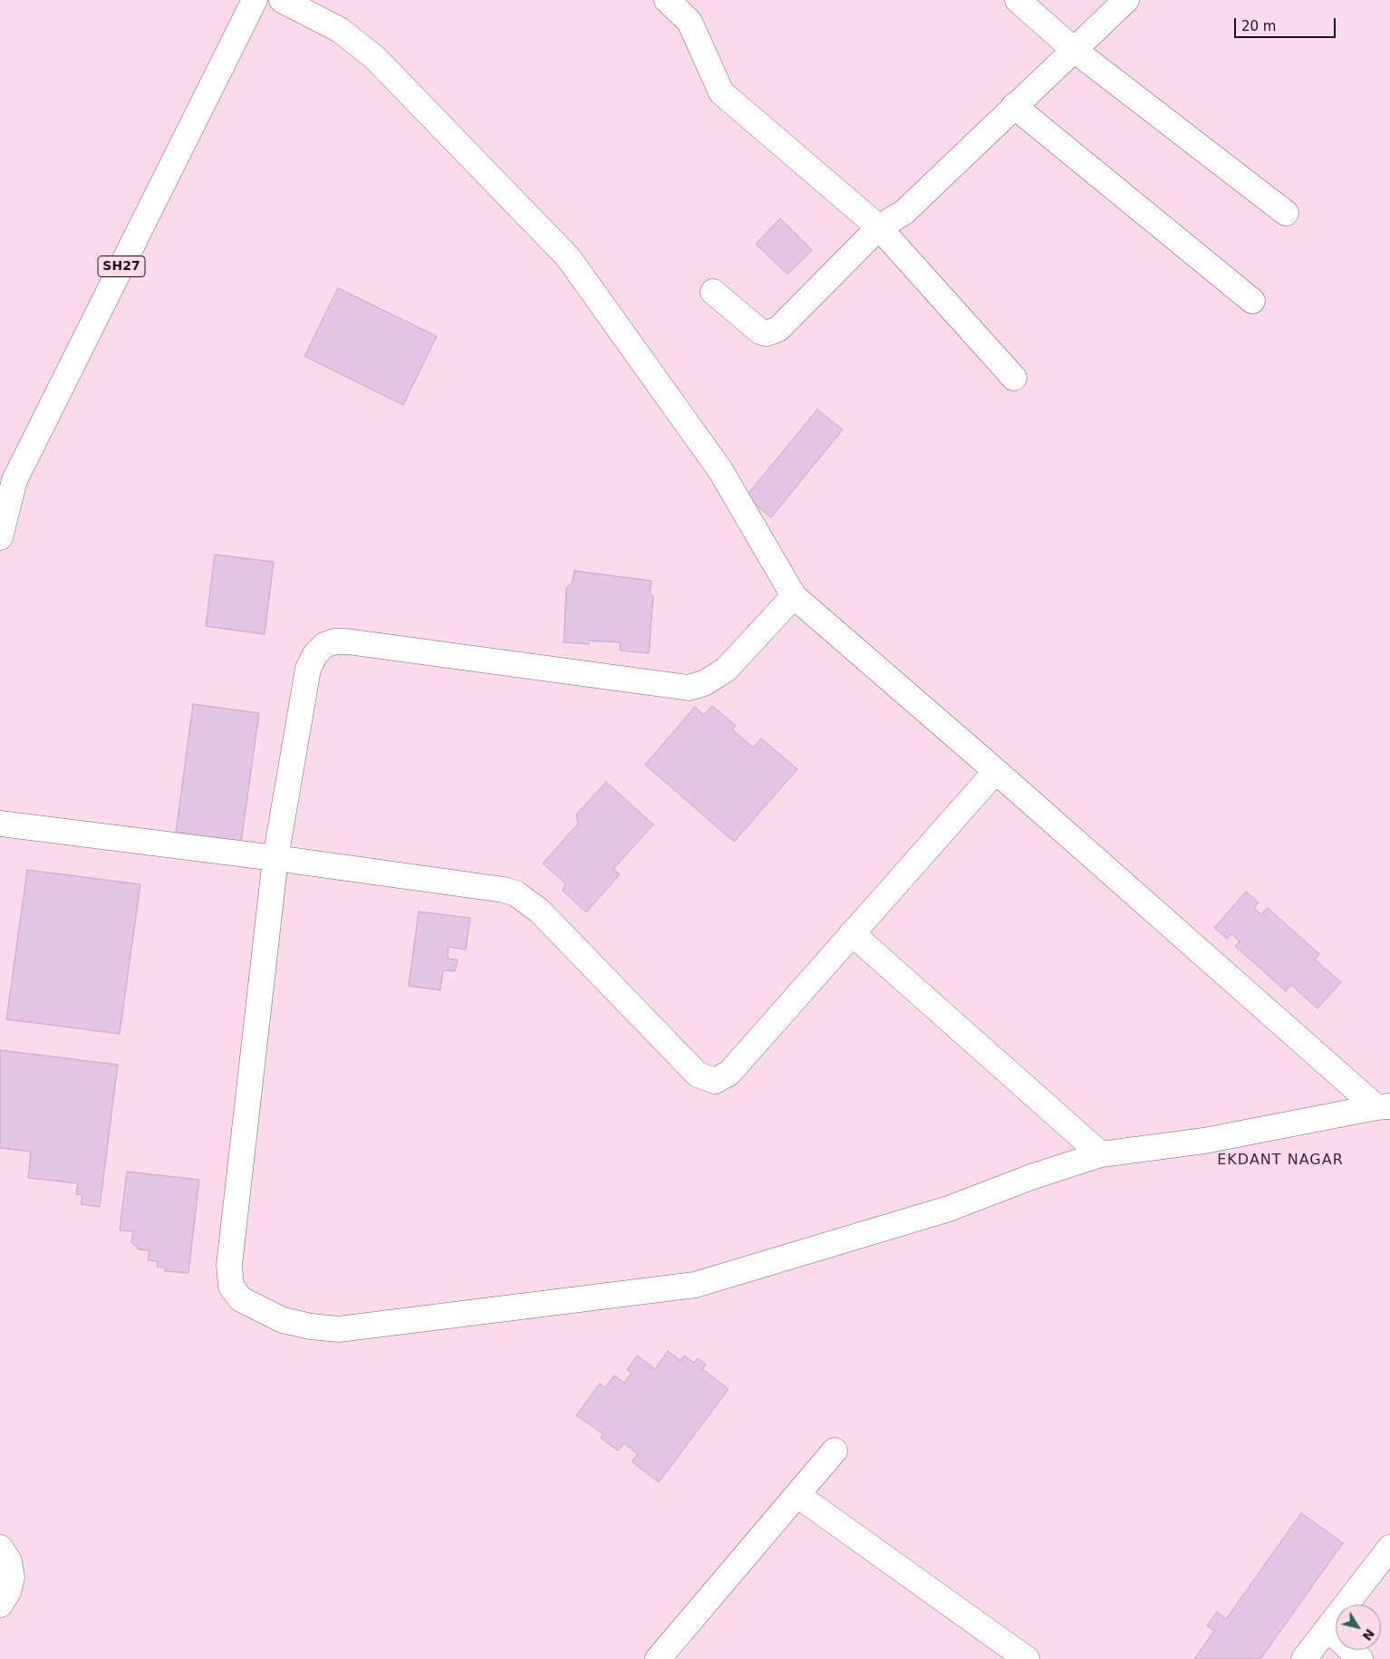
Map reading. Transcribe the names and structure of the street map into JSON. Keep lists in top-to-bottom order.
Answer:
{
  "streets": {
    "street": ["SH27"]
  },
  "districts": ["EKDANT NAGAR"],
  "scale_bar": "20 m",
  "north": "bottom right"
}
